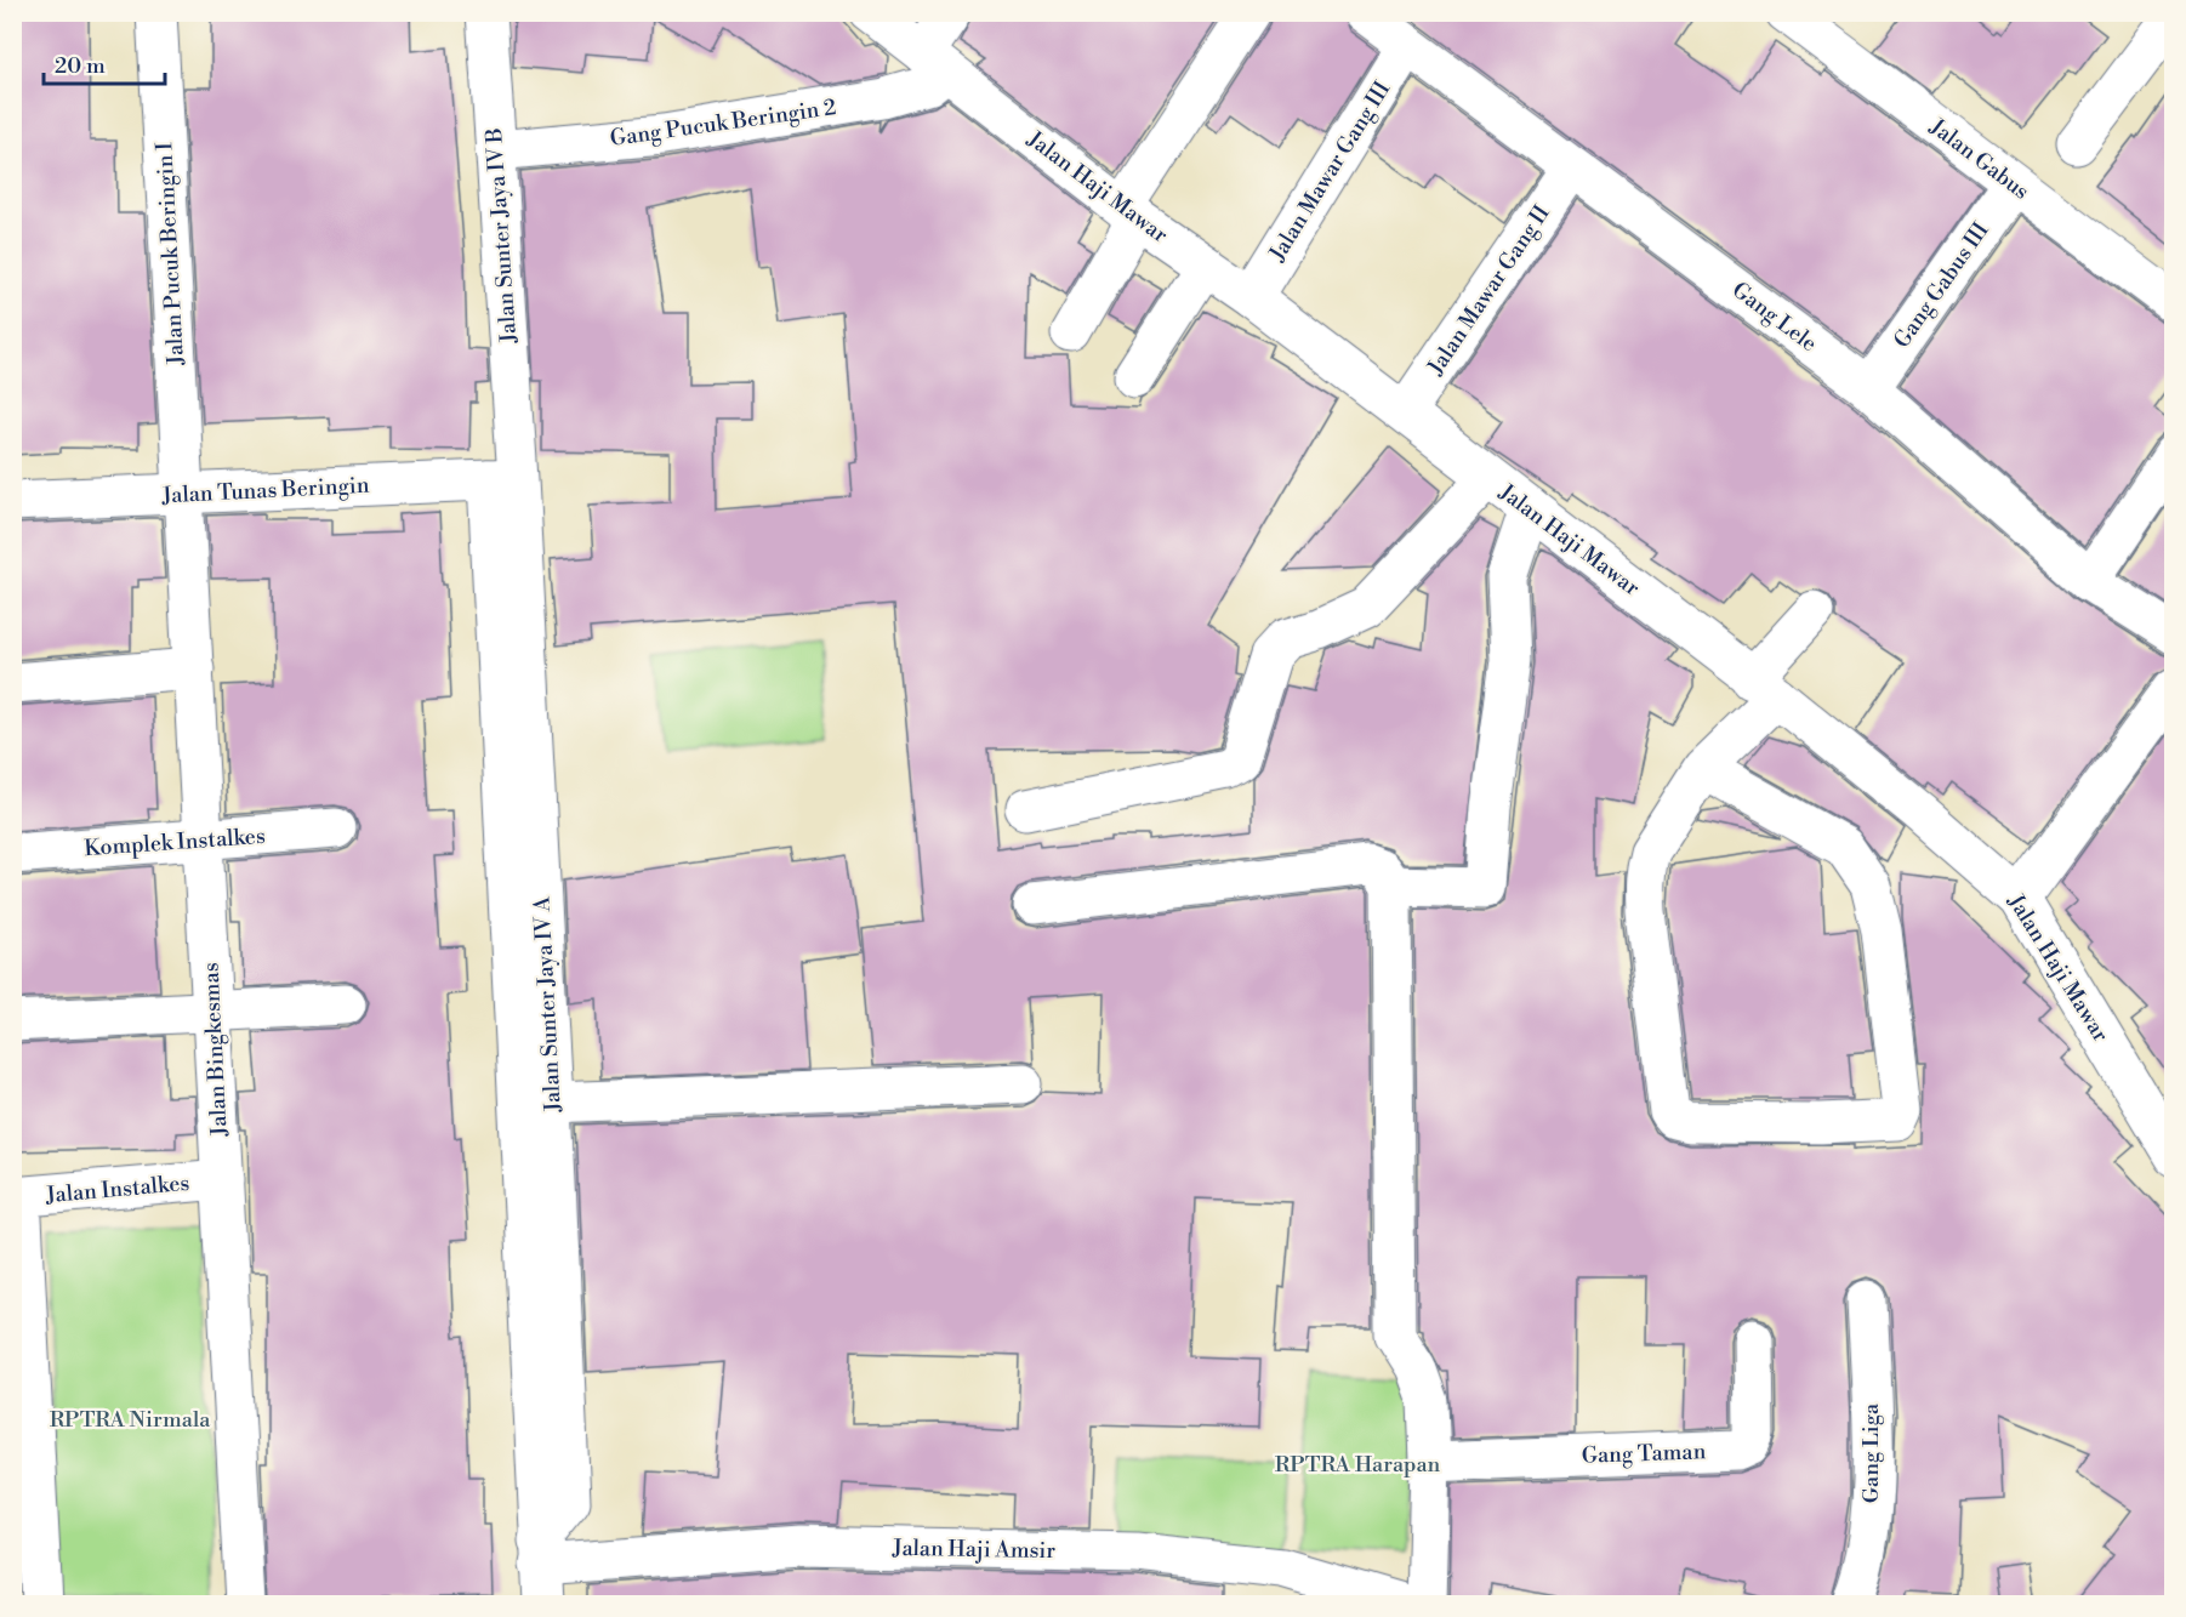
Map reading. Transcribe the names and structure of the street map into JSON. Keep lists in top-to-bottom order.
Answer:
{
  "streets": {
    "street": [
      "Gang Pucuk Beringin 2",
      "Jalan Gabus",
      "Jalan Mawar Gang III",
      "Jalan Haji Mawar",
      "Jalan Sunter Jaya IV B",
      "Jalan Pucuk Beringin I",
      "Gang Gabus III",
      "Jalan Mawar Gang II",
      "Gang Lele",
      "Jalan Tunas Beringin",
      "Komplek Instalkes",
      "Jalan Sunter Jaya IV A",
      "Jalan Bingkesmas",
      "Jalan Instalkes",
      "Gang Taman",
      "Gang Liga",
      "Jalan Haji Amsir"
    ]
  },
  "crossings": [
    ["Gang Pucuk Beringin 2", "Jalan Haji Mawar"],
    ["Gang Pucuk Beringin 2", "Jalan Sunter Jaya IV B"],
    ["Jalan Gabus", "Gang Gabus III"],
    ["Jalan Mawar Gang III", "Jalan Haji Mawar"],
    ["Jalan Mawar Gang III", "Gang Lele"],
    ["Jalan Haji Mawar", "Jalan Mawar Gang II"],
    ["Jalan Sunter Jaya IV B", "Jalan Tunas Beringin"],
    ["Jalan Sunter Jaya IV B", "Jalan Sunter Jaya IV A"],
    ["Jalan Pucuk Beringin I", "Jalan Tunas Beringin"],
    ["Jalan Pucuk Beringin I", "Jalan Bingkesmas"],
    ["Gang Gabus III", "Gang Lele"],
    ["Jalan Mawar Gang II", "Gang Lele"],
    ["Jalan Tunas Beringin", "Jalan Sunter Jaya IV A"],
    ["Jalan Tunas Beringin", "Jalan Bingkesmas"],
    ["Komplek Instalkes", "Jalan Bingkesmas"],
    ["Jalan Sunter Jaya IV A", "Jalan Haji Amsir"],
    ["Jalan Bingkesmas", "Jalan Instalkes"]
  ],
  "parks": ["RPTRA Nirmala", "RPTRA Harapan"],
  "scale_bar": "20 m"
}
